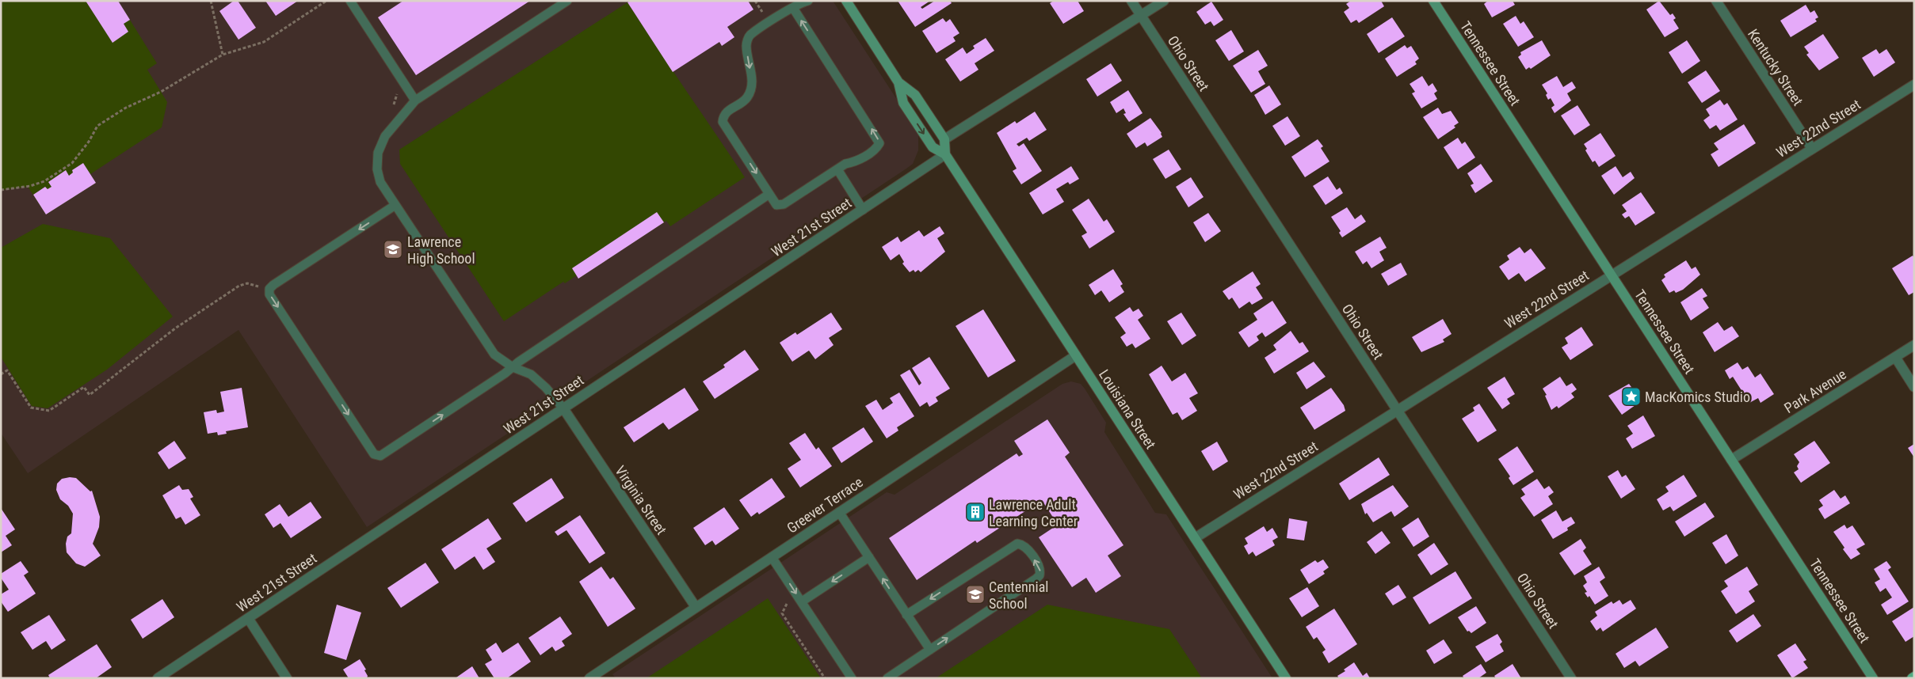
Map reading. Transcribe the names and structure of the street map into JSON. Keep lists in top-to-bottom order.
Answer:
{
  "streets": {
    "main road": ["Tennessee Street", "Louisiana Street"],
    "street": [
      "Ohio Street",
      "Kentucky Street",
      "West 22nd Street",
      "West 21st Street",
      "Park Avenue",
      "Virginia Street",
      "Greever Terrace"
    ]
  },
  "crossings": [
    ["Ohio Street", "West 22nd Street"],
    ["Tennessee Street", "West 22nd Street"],
    ["Tennessee Street", "Park Avenue"],
    ["Kentucky Street", "West 22nd Street"],
    ["West 22nd Street", "Louisiana Street"],
    ["West 21st Street", "Louisiana Street"],
    ["West 21st Street", "Virginia Street"],
    ["Louisiana Street", "Greever Terrace"],
    ["Virginia Street", "Greever Terrace"]
  ],
  "places": {
    "school or university": ["Lawrence High School", "Centennial School"],
    "place": ["MacKomics Studio"],
    "building": ["Lawrence Adult Learning Center"]
  }
}
